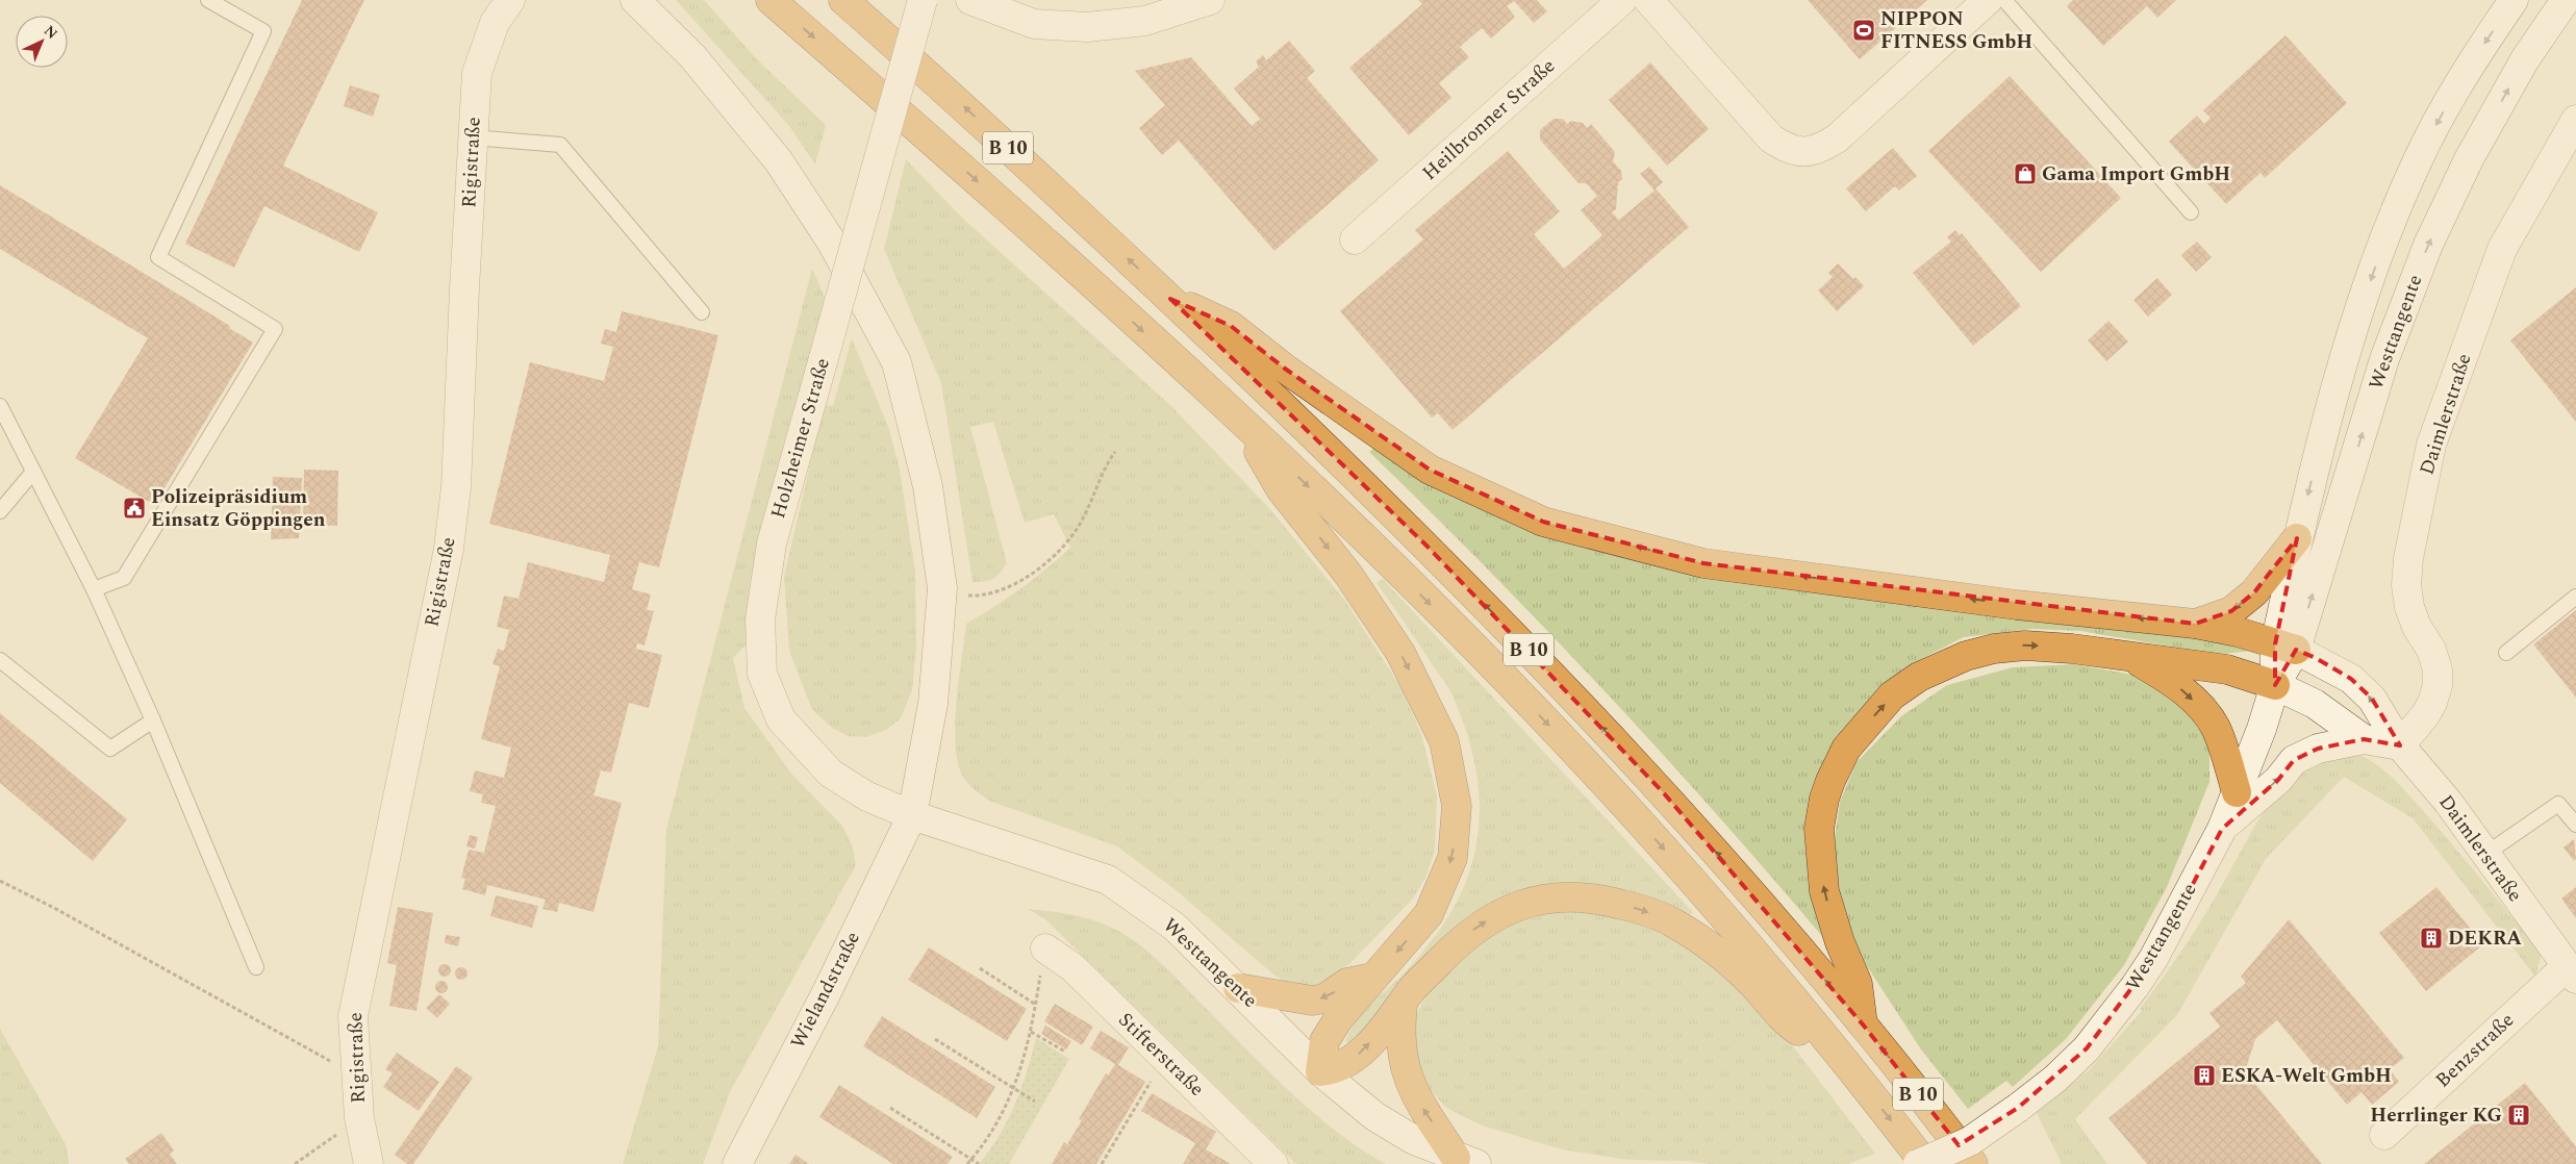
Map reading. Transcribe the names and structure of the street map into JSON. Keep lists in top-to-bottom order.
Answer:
{
  "streets": {
    "highway": ["B 10"],
    "street": [
      "Heilbronner Straße",
      "Rigistraße",
      "Westtangente",
      "Daimlerstraße",
      "Holzheimer Straße",
      "Wielandstraße",
      "Benzstraße",
      "Stifterstraße"
    ]
  },
  "crossings": [
    ["Westtangente", "Daimlerstraße"],
    ["Westtangente", "Holzheimer Straße"],
    ["Westtangente", "Wielandstraße"],
    ["Daimlerstraße", "Benzstraße"],
    ["Holzheimer Straße", "Wielandstraße"]
  ],
  "places": {
    "sports": ["NIPPON FITNESS GmbH"],
    "shop": ["Gama Import GmbH"],
    "public building": ["Polizeipräsidium Einsatz Göppingen"],
    "building": ["DEKRA", "ESKA-Welt GmbH", "Herrlinger KG"]
  },
  "north": "top right"
}
